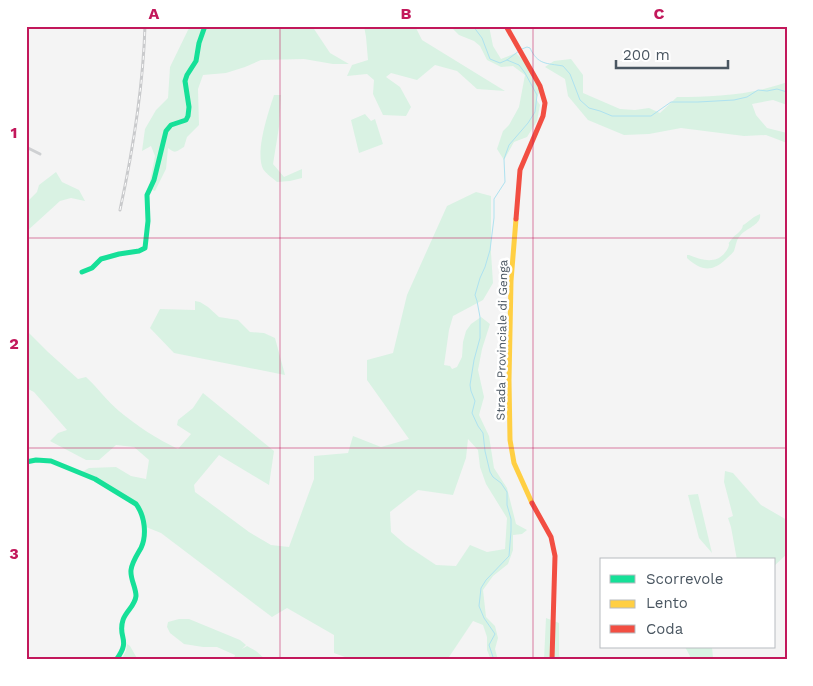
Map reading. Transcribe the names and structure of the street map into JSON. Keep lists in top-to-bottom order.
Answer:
{
  "streets": {
    "main road": ["Strada Provinciale di Genga"]
  },
  "legend": ["Scorrevole", "Lento", "Coda"],
  "scale_bar": "200 m",
  "grid": {
    "columns": ["A", "B", "C"],
    "rows": ["1", "2", "3"]
  }
}
